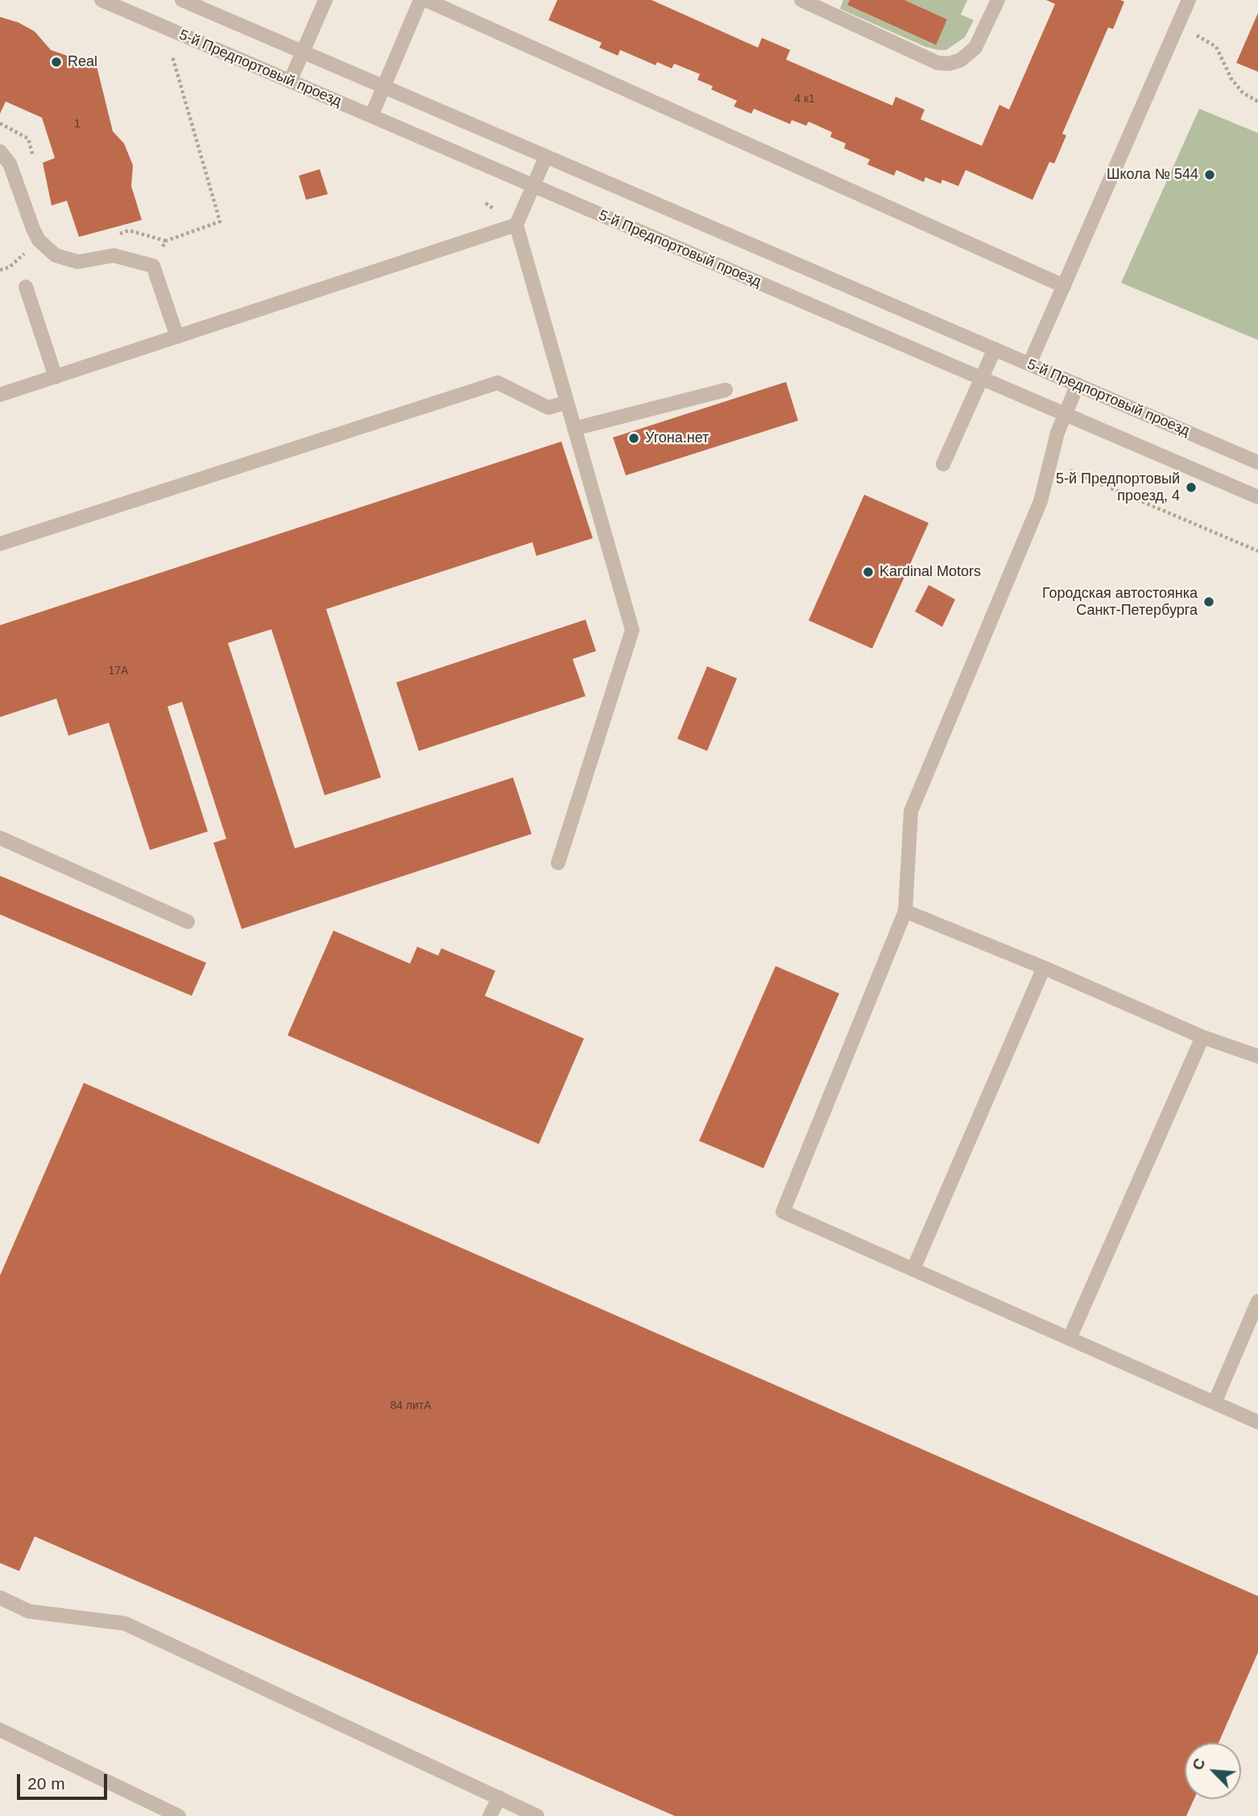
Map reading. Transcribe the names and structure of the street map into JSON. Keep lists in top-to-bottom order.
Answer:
{
  "streets": {
    "street": ["5-й Предпортовый проезд"]
  },
  "places": [
    "Real",
    "Школа № 544",
    "Угона.нет",
    "5-й Предпортовый проезд, 4",
    "Kardinal Motors",
    "Городская автостоянка Санкт-Петербурга"
  ],
  "house_numbers": [
    "4 к1",
    "1",
    "17А",
    "84 литА"
  ],
  "scale_bar": "20 m",
  "north": "top left"
}
